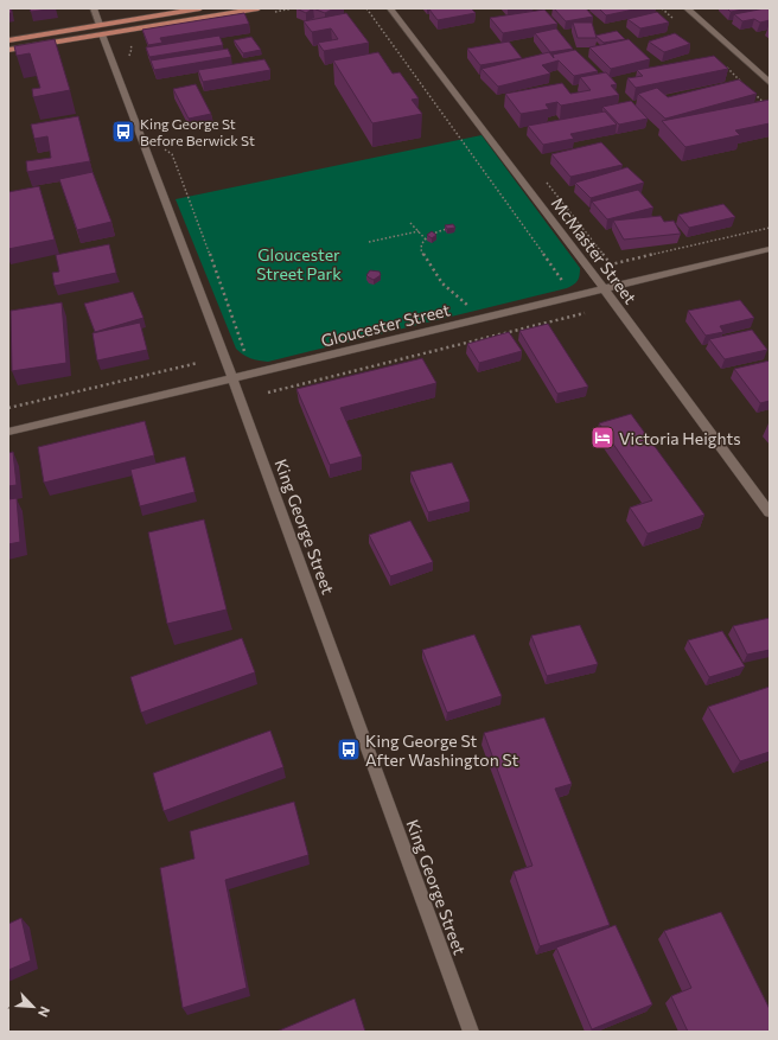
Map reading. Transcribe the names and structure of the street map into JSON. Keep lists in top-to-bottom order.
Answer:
{
  "streets": {
    "street": ["McMaster Street", "Gloucester Street", "King George Street"]
  },
  "crossings": [
    ["McMaster Street", "Gloucester Street"],
    ["Gloucester Street", "King George Street"]
  ],
  "parks": ["Gloucester Street Park"],
  "places": {
    "bus stop": ["King George St Before Berwick St", "King George St After Washington St"],
    "hotel": ["Victoria Heights"]
  },
  "north": "bottom right"
}
